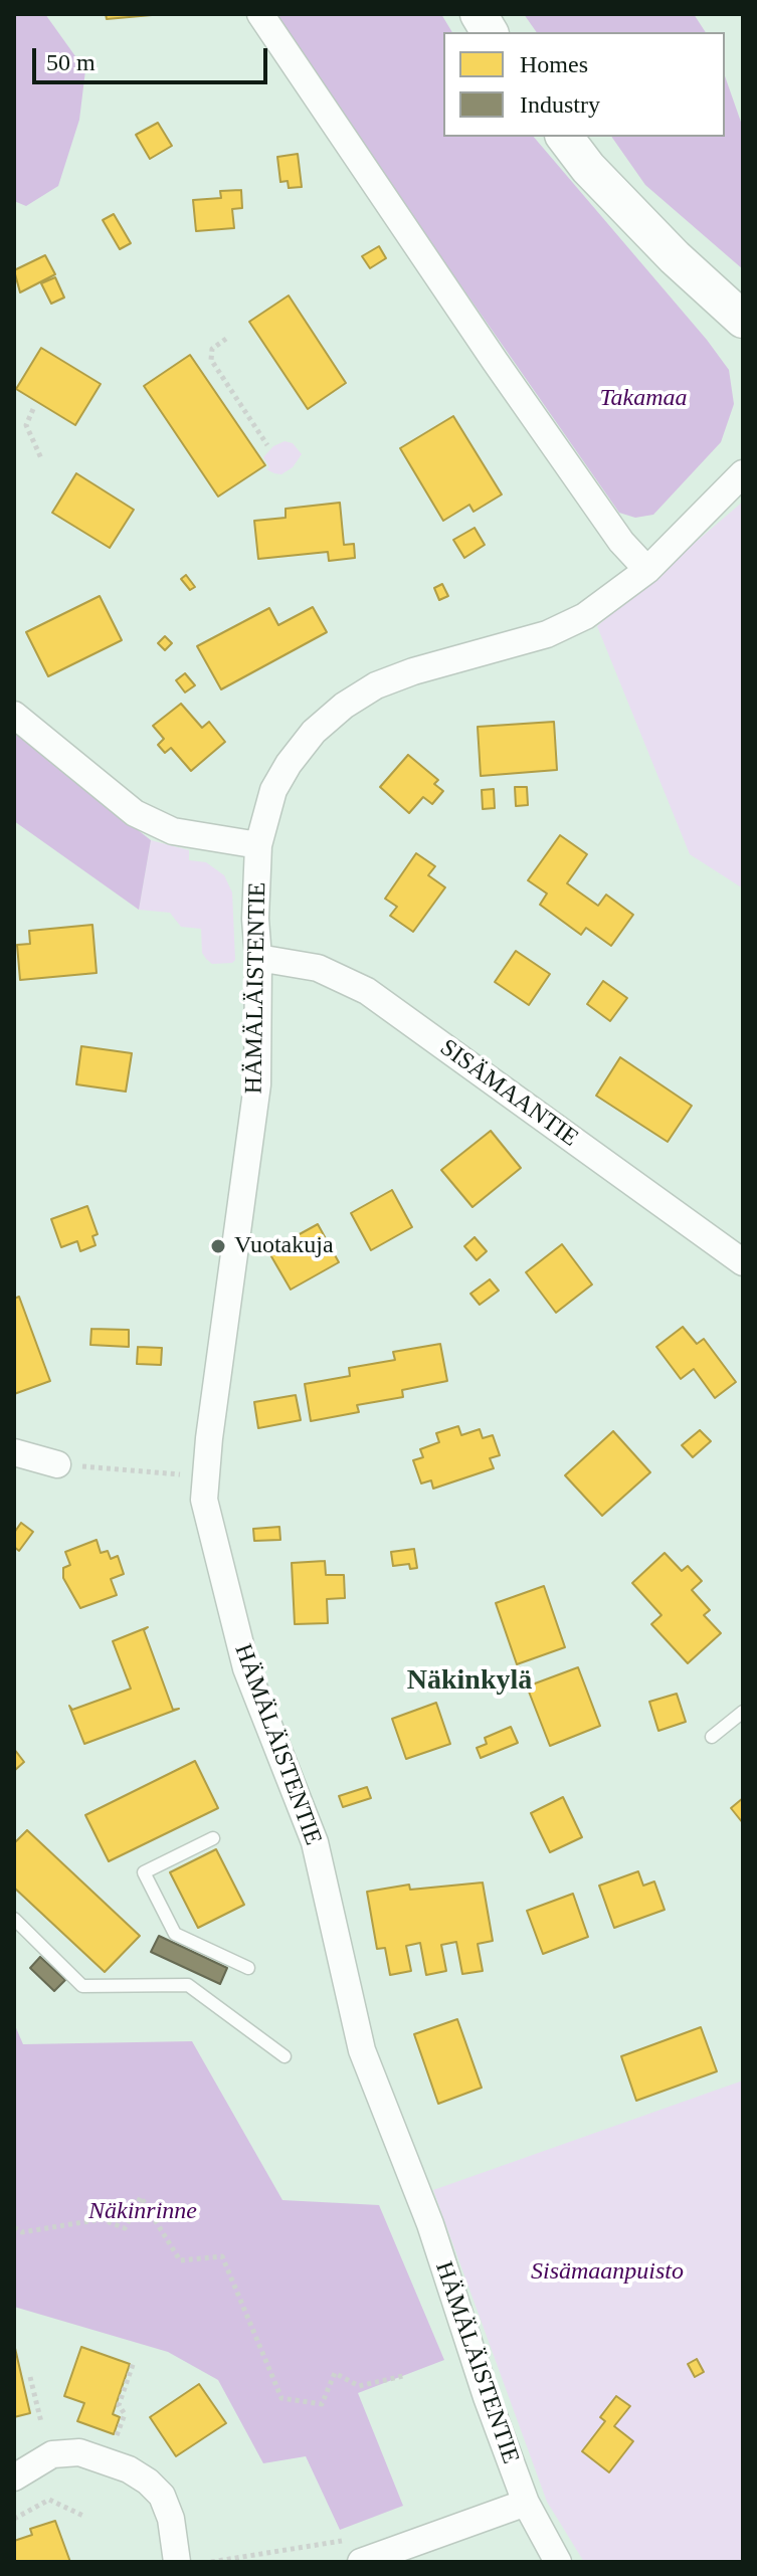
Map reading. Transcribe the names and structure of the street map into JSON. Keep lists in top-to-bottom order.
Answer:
{
  "streets": {
    "street": ["HÄMÄLÄISTENTIE", "SISÄMAANTIE"]
  },
  "crossings": [
    ["HÄMÄLÄISTENTIE", "SISÄMAANTIE"]
  ],
  "districts": ["Näkinkylä"],
  "parks": ["Takamaa", "Näkinrinne", "Sisämaanpuisto"],
  "places": ["Vuotakuja"],
  "legend": ["Homes", "Industry"],
  "scale_bar": "50 m"
}
